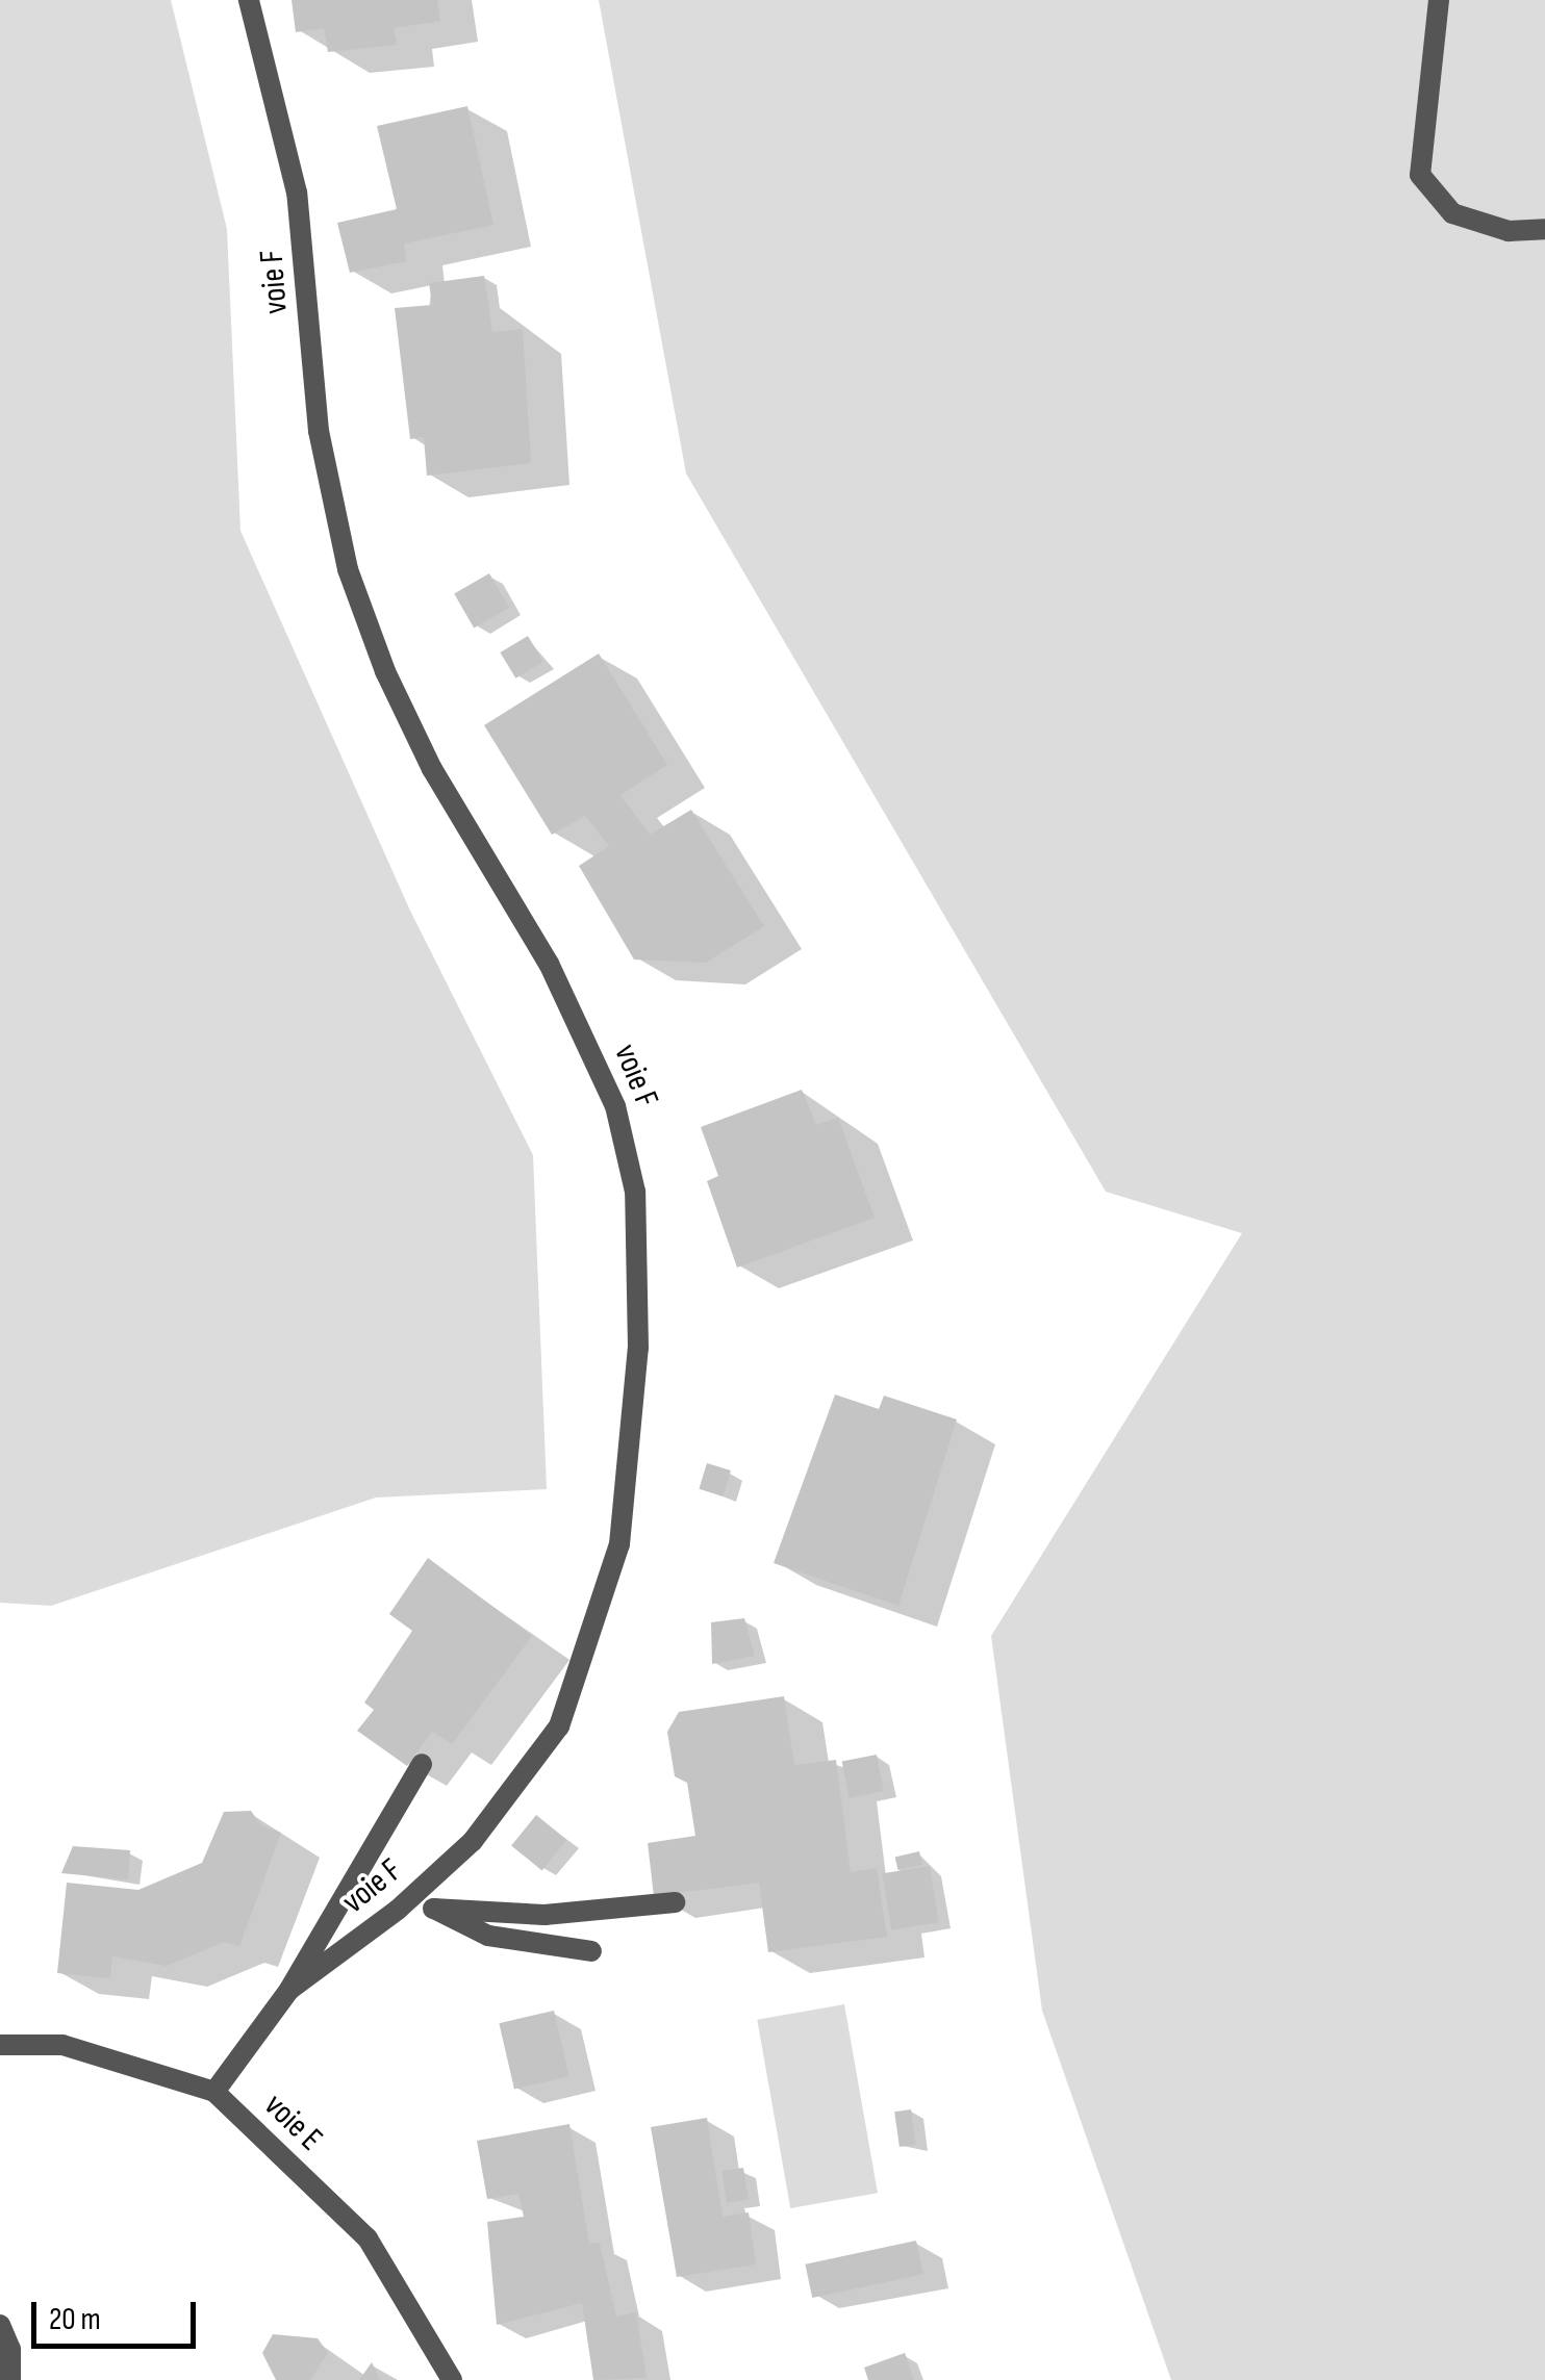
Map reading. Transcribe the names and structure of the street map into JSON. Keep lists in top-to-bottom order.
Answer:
{
  "streets": {
    "street": ["voie F", "voie E"]
  },
  "crossings": [
    ["voie F", "voie E"]
  ],
  "scale_bar": "20 m"
}
